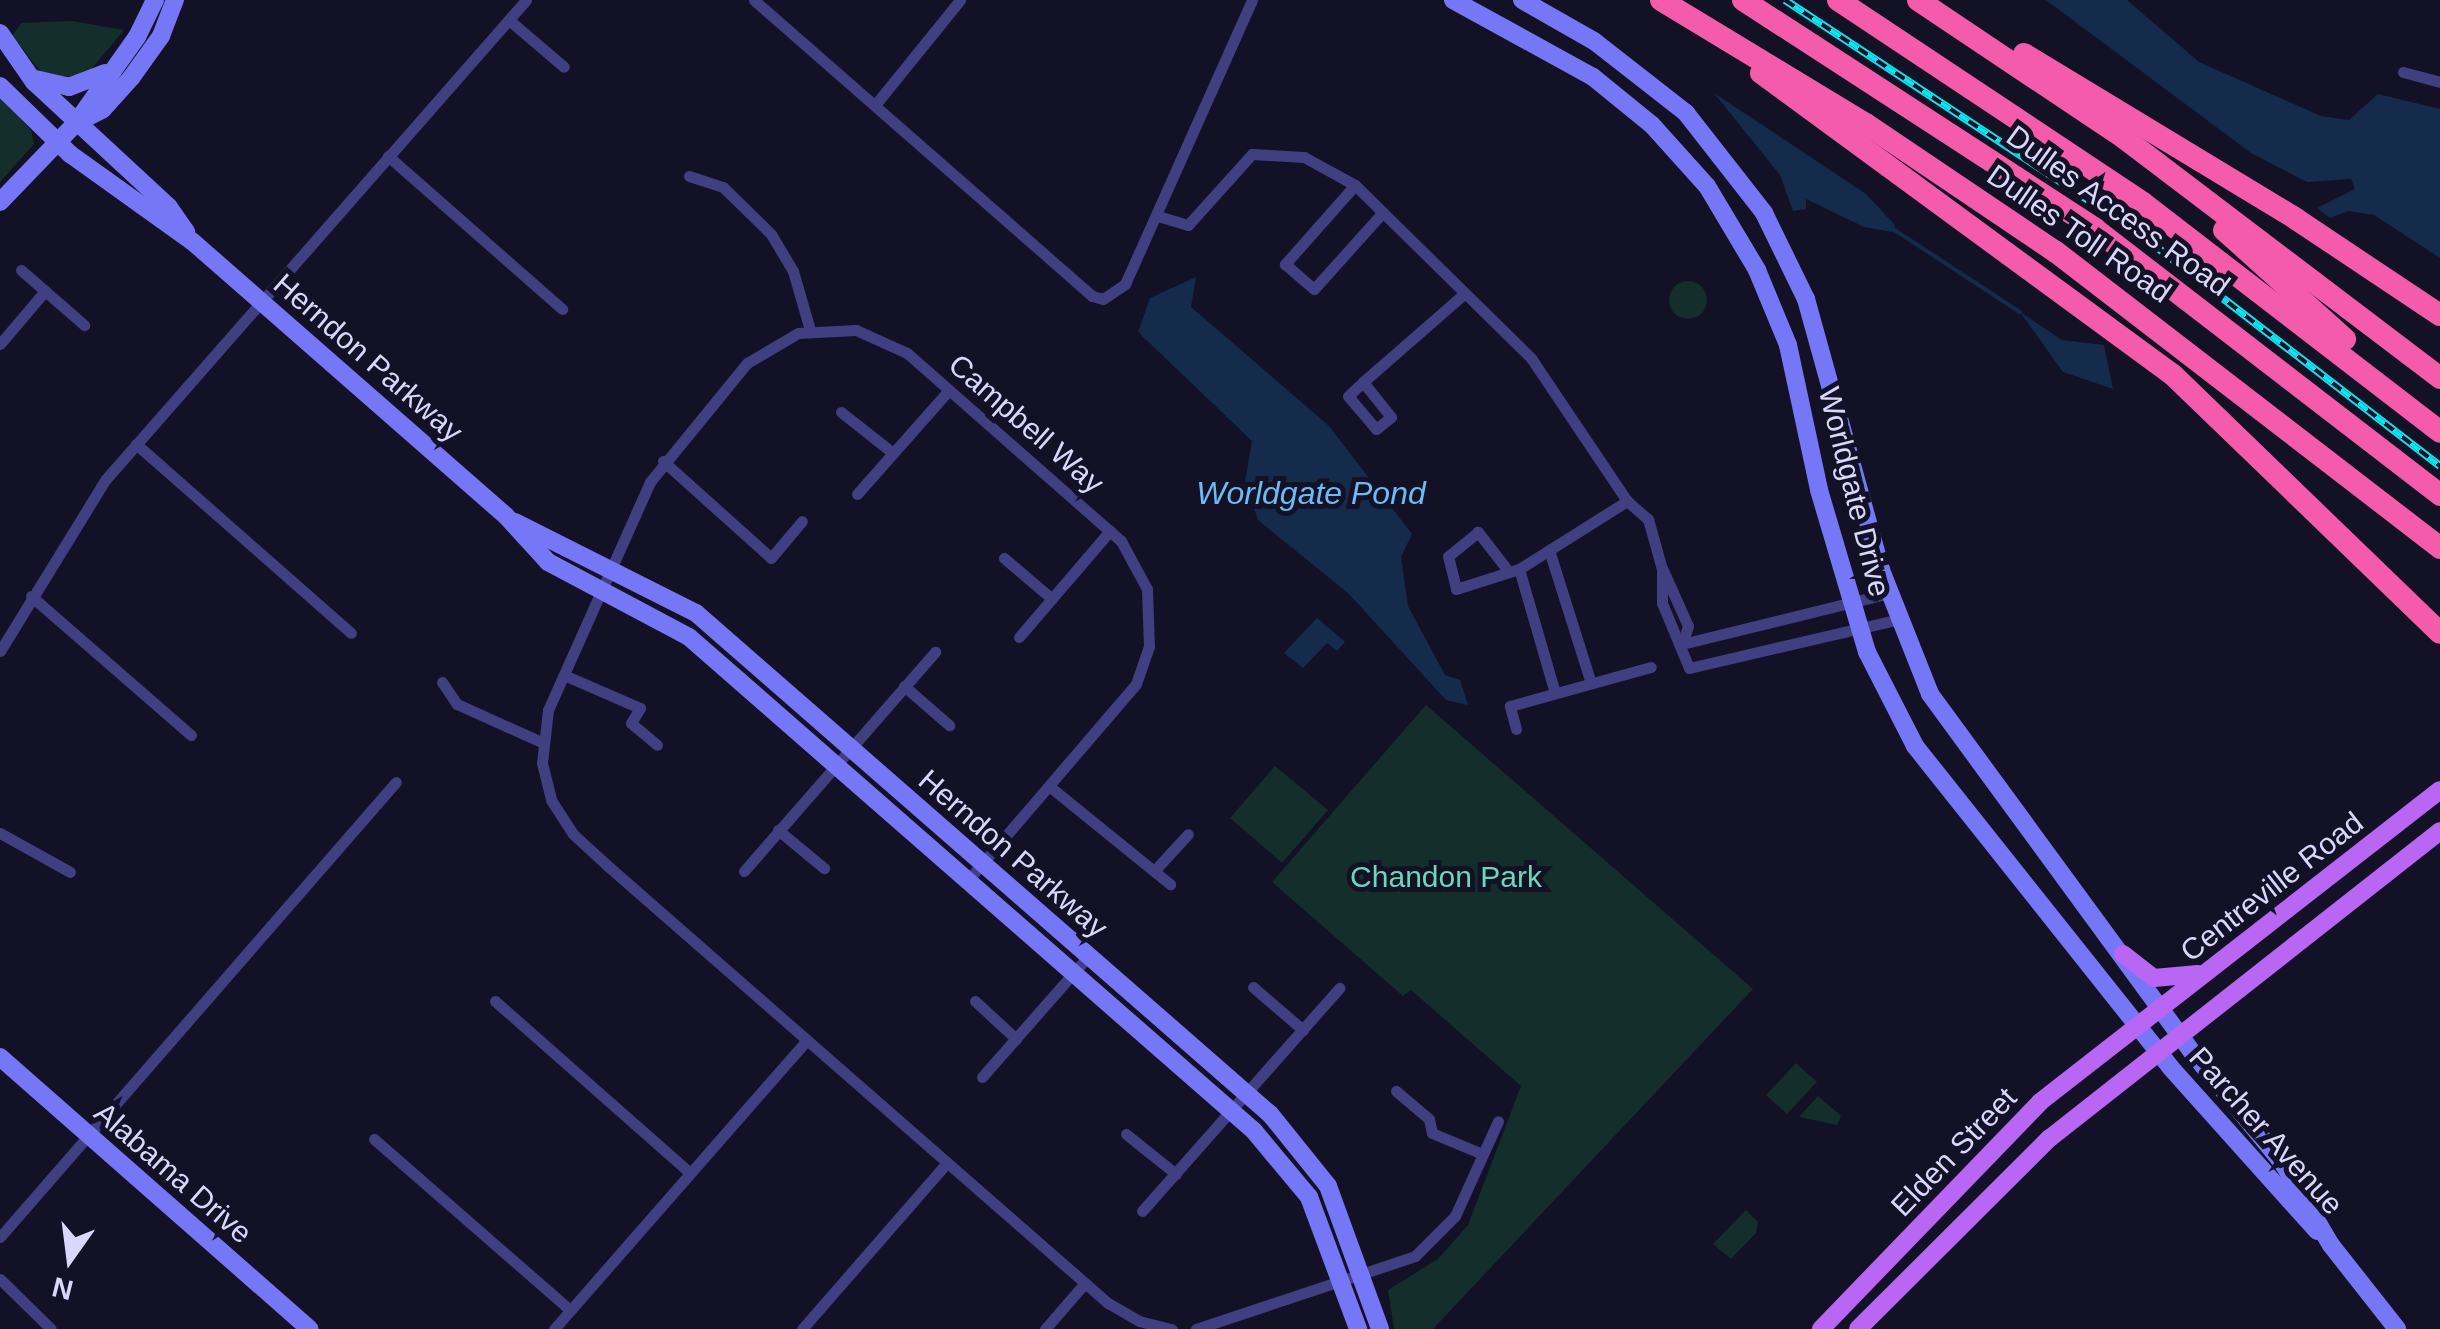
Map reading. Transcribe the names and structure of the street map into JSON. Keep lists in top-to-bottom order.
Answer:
{
  "streets": {
    "highway": ["Dulles Access Road", "Dulles Toll Road"],
    "main road": [
      "Herndon Parkway",
      "Worldgate Drive",
      "Centreville Road",
      "Parcher Avenue",
      "Elden Street",
      "Alabama Drive"
    ],
    "street": ["Campbell Way"]
  },
  "crossings": [
    ["Herndon Parkway", "Campbell Way"],
    ["Worldgate Drive", "Centreville Road"],
    ["Worldgate Drive", "Parcher Avenue"],
    ["Worldgate Drive", "Elden Street"],
    ["Centreville Road", "Parcher Avenue"],
    ["Centreville Road", "Elden Street"],
    ["Parcher Avenue", "Elden Street"]
  ],
  "water": ["Worldgate Pond"],
  "parks": ["Chandon Park"],
  "north": "bottom"
}
